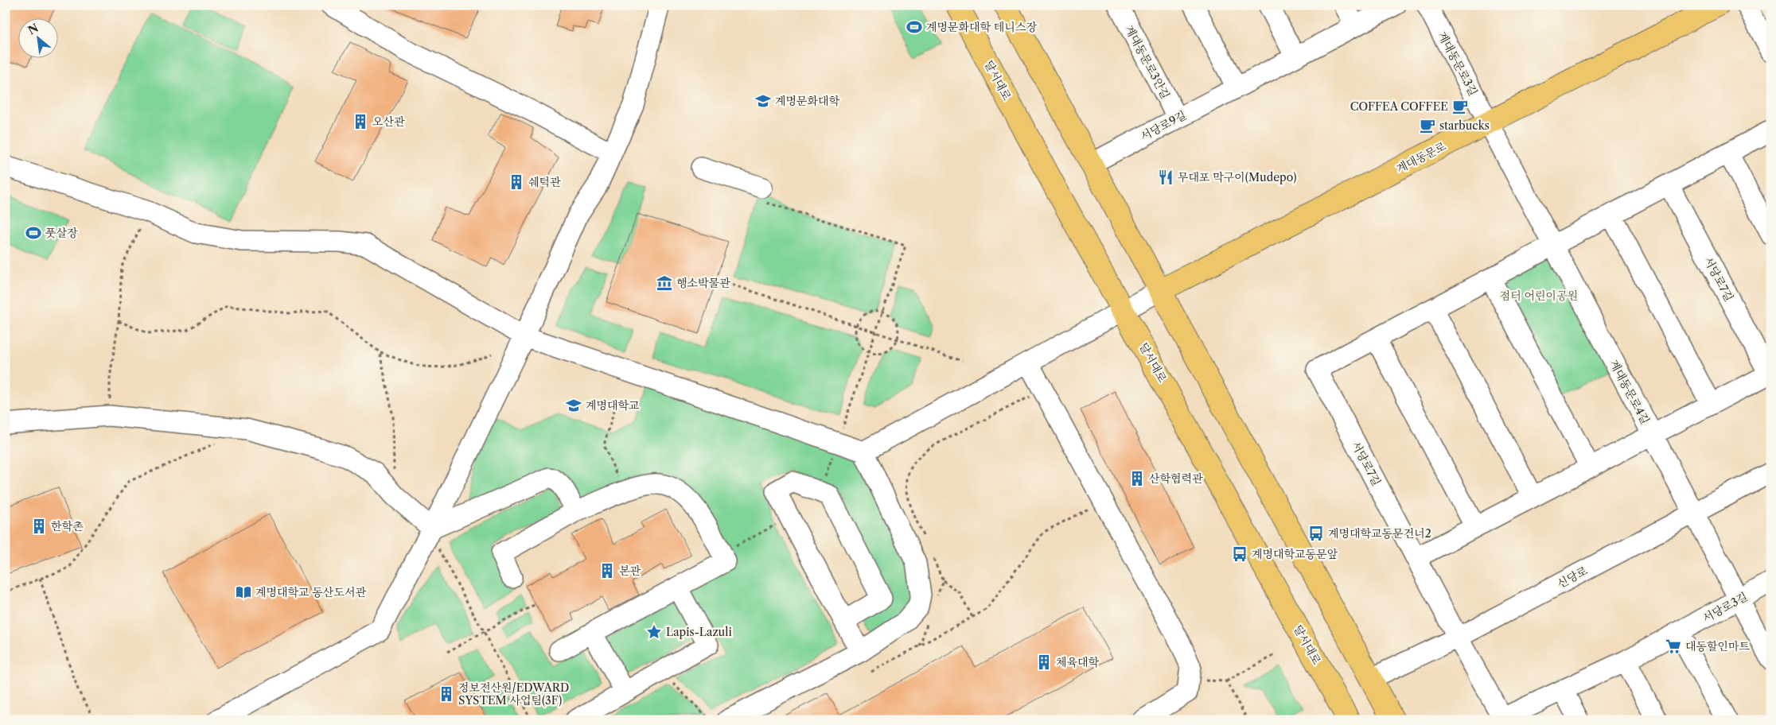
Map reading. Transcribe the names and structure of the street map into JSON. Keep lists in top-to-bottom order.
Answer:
{
  "streets": {
    "main road": ["달서대로", "계대동문로"],
    "street": [
      "계대동문로3안길",
      "계대동문로3길",
      "서당로9길",
      "서당로7길",
      "계대동문로4길",
      "신당로",
      "서당로3길"
    ]
  },
  "crossings": [
    ["계대동문로3안길", "서당로9길"],
    ["계대동문로3길", "계대동문로"],
    ["계대동문로3길", "계대동문로4길"],
    ["달서대로", "계대동문로"],
    ["계대동문로", "계대동문로4길"],
    ["서당로7길", "계대동문로4길"],
    ["계대동문로4길", "신당로"],
    ["계대동문로4길", "서당로3길"]
  ],
  "parks": ["점터 어린이공원"],
  "places": {
    "sports": ["계명문화대학 테니스장", "풋살장"],
    "school or university": ["계명문화대학", "계명대학교"],
    "cafe": ["COFFEA COFFEE", "starbucks"],
    "building": [
      "오산관",
      "쉐턱관",
      "산학협력관",
      "한학촌",
      "본관",
      "체육대학",
      "정보전산원/EDWARD SYSTEM 사업팀(3F)"
    ],
    "restaurant": ["무대포 막구이(Mudepo)"],
    "museum": ["행소박물관"],
    "bus stop": ["계명대학교동문건너2", "계명대학교동문앞"],
    "library": ["계명대학교 동산도서관"],
    "place": ["Lapis-Lazuli"],
    "supermarket": ["대동할인마트"]
  },
  "north": "top left"
}
